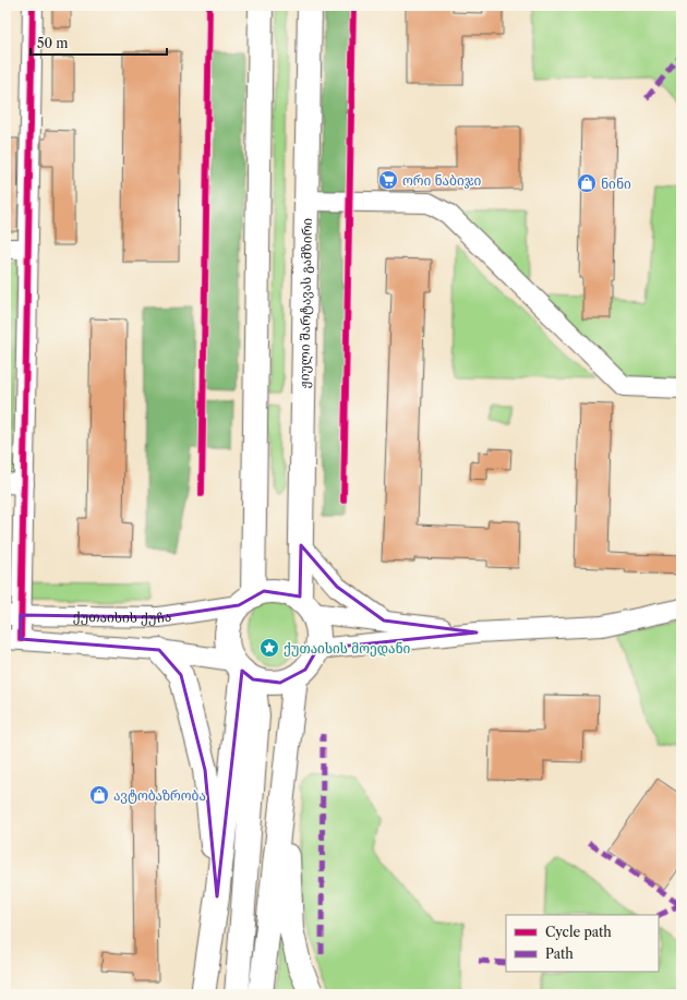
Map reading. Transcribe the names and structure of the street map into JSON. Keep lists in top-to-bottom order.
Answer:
{
  "streets": {
    "main road": ["ჟიული შარტავას გამზირი"],
    "street": ["ქუთაისის ქუჩა"]
  },
  "crossings": [
    ["ჟიული შარტავას გამზირი", "ქუთაისის ქუჩა"]
  ],
  "places": {
    "supermarket": ["ორი ნაბიჯი"],
    "shop": ["ნინი", "ავტობაზრობა"],
    "place": ["ქუთაისის მოედანი"]
  },
  "legend": ["Cycle path", "Path"],
  "scale_bar": "50 m"
}
